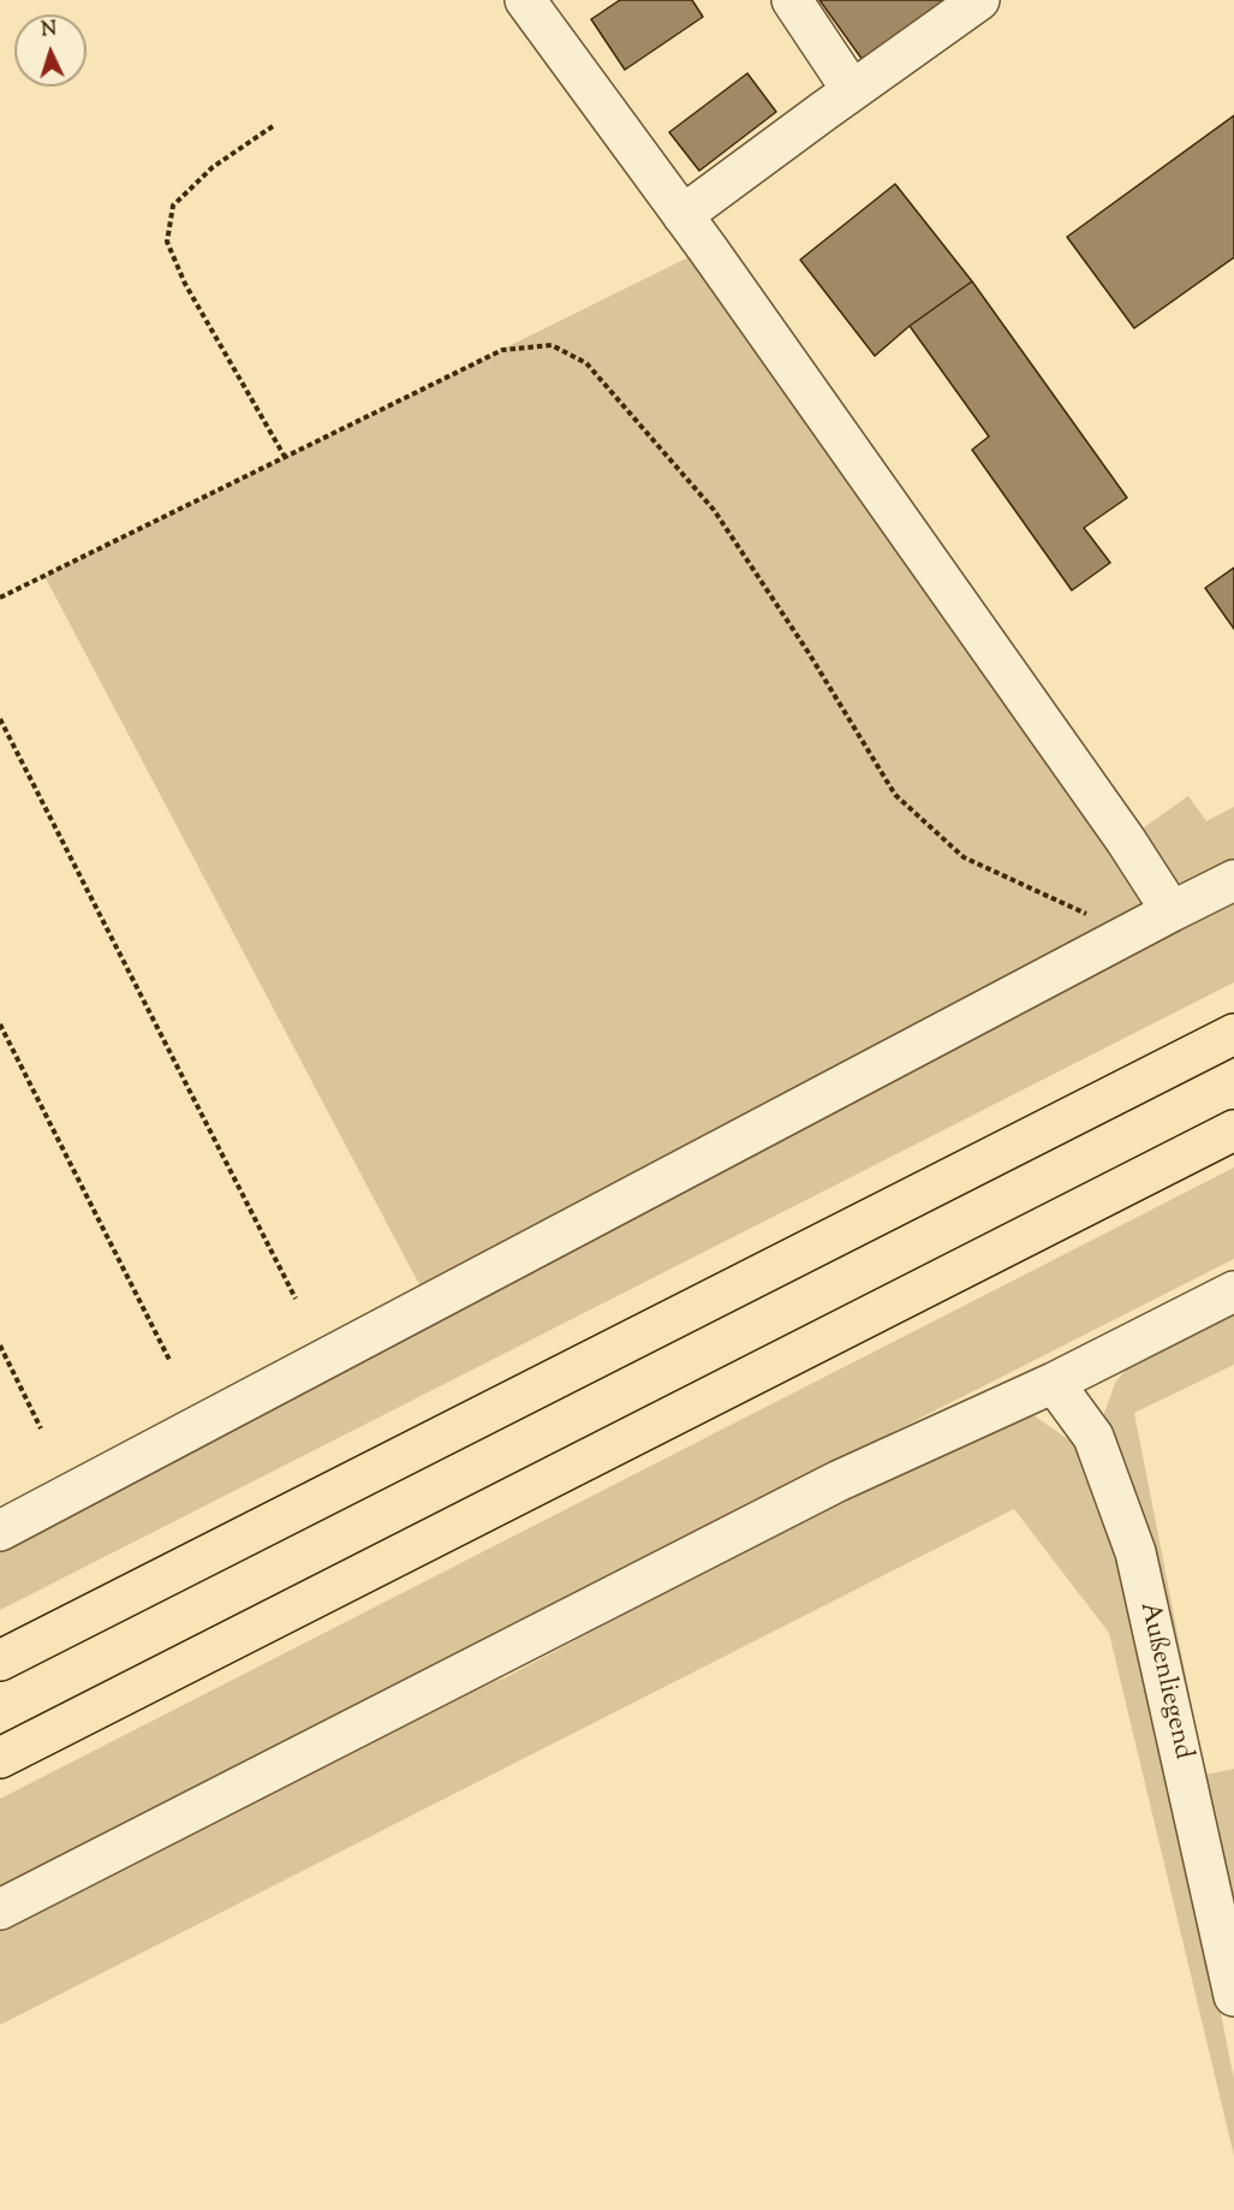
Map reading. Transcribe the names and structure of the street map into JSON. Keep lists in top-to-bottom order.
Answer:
{
  "streets": {
    "lane": ["Außenliegend"]
  },
  "north": "top"
}
